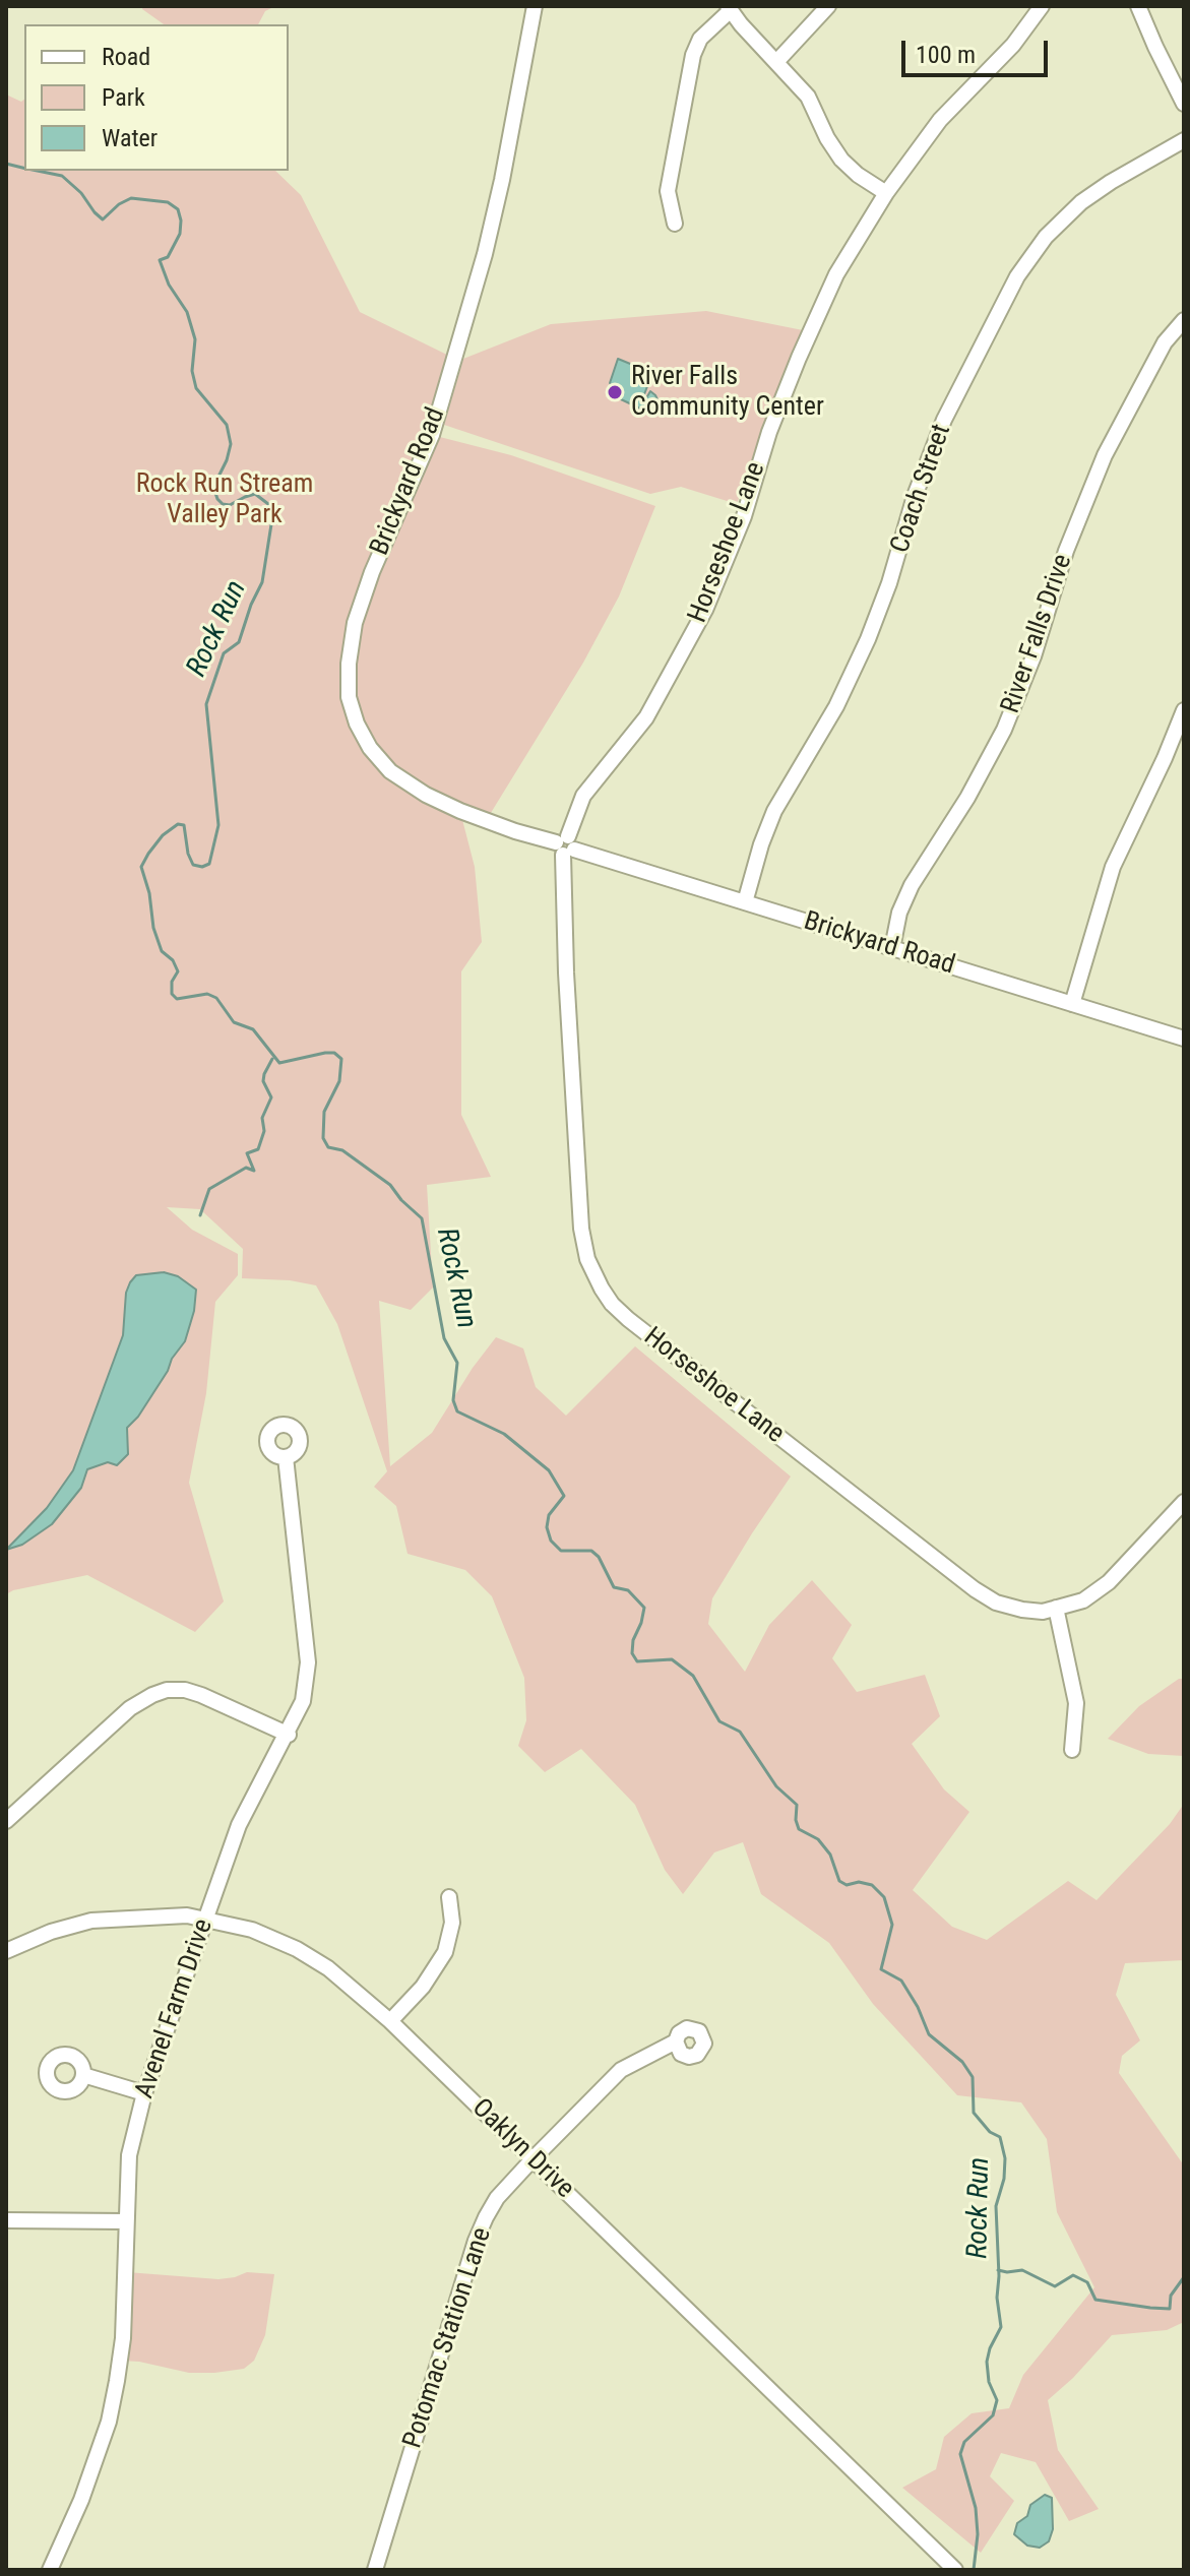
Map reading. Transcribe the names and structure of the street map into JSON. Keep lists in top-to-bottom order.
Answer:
{
  "streets": {
    "street": [
      "Brickyard Road",
      "Coach Street",
      "Horseshoe Lane",
      "River Falls Drive",
      "Avenel Farm Drive",
      "Oaklyn Drive",
      "Potomac Station Lane"
    ]
  },
  "crossings": [
    ["Brickyard Road", "Coach Street"],
    ["Brickyard Road", "Horseshoe Lane"],
    ["Brickyard Road", "River Falls Drive"],
    ["Avenel Farm Drive", "Oaklyn Drive"],
    ["Oaklyn Drive", "Potomac Station Lane"]
  ],
  "water": ["Rock Run"],
  "parks": ["Rock Run Stream Valley Park"],
  "places": ["River Falls Community Center"],
  "legend": ["Road", "Park", "Water"],
  "scale_bar": "100 m"
}
